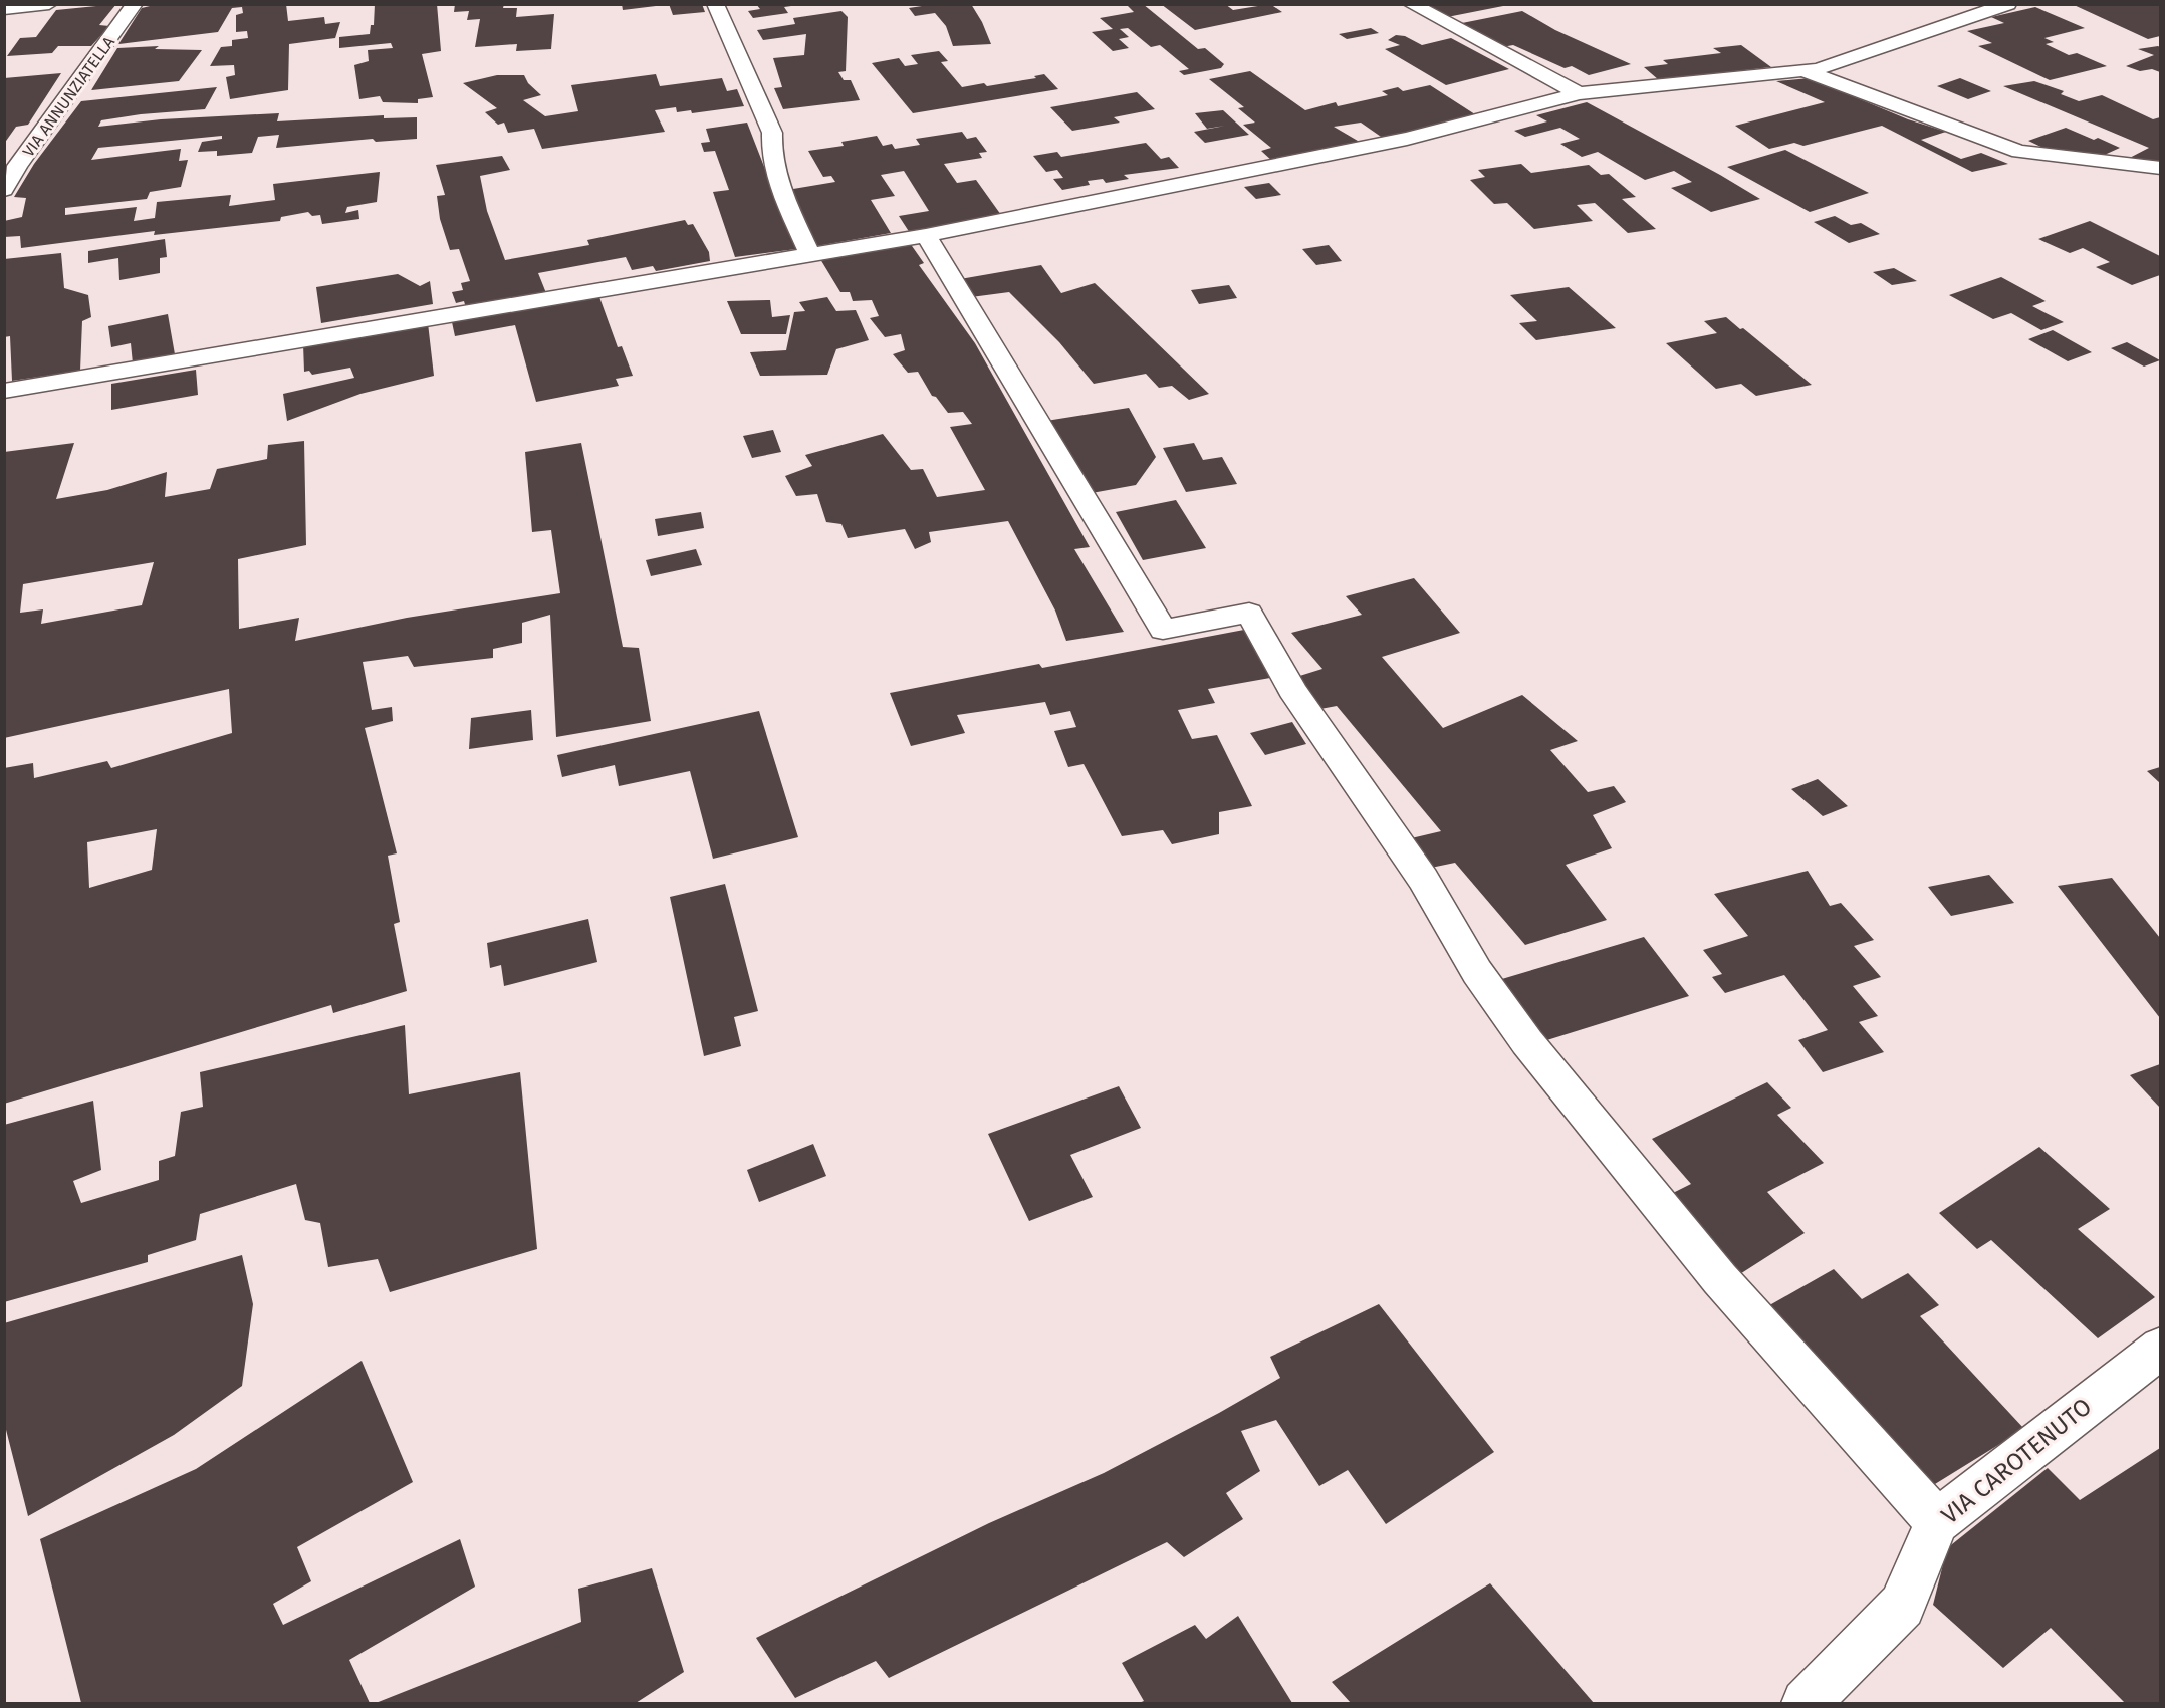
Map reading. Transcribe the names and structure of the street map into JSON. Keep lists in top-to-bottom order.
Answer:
{
  "streets": {
    "street": ["VIA ANNUNZIATELLA", "VIA CAROTENUTO"]
  }
}
